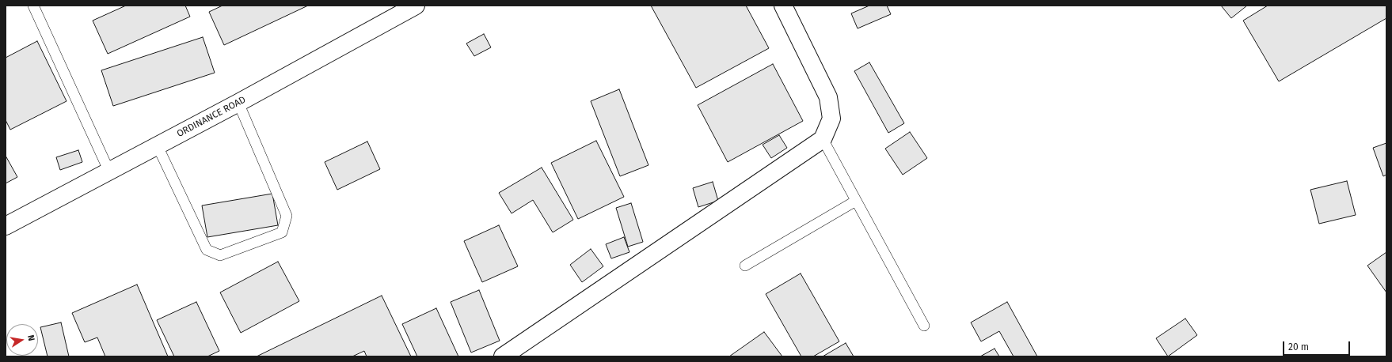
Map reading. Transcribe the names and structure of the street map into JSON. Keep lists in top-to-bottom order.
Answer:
{
  "streets": {
    "street": ["ORDINANCE ROAD"]
  },
  "scale_bar": "20 m",
  "north": "right"
}
